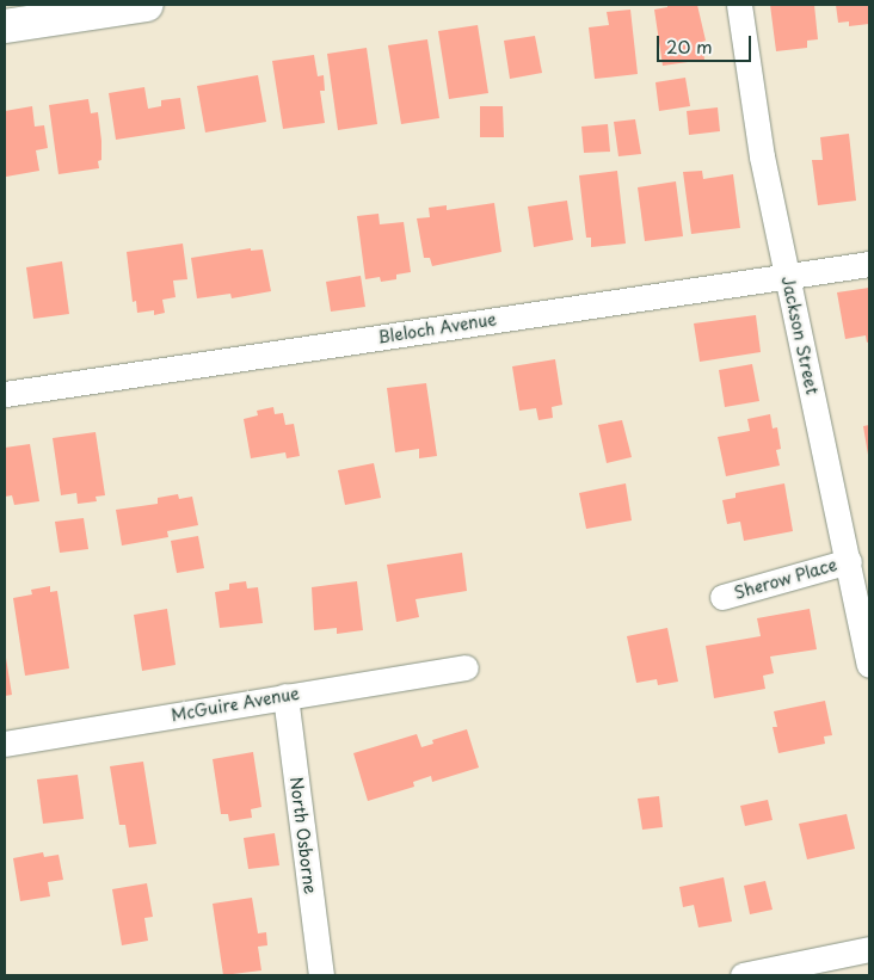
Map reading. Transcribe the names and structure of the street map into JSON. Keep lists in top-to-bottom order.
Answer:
{
  "streets": {
    "street": [
      "Bleloch Avenue",
      "Jackson Street",
      "Sherow Place",
      "McGuire Avenue",
      "North Osborne"
    ]
  },
  "crossings": [
    ["Bleloch Avenue", "Jackson Street"],
    ["Jackson Street", "Sherow Place"],
    ["McGuire Avenue", "North Osborne"]
  ],
  "scale_bar": "20 m"
}
